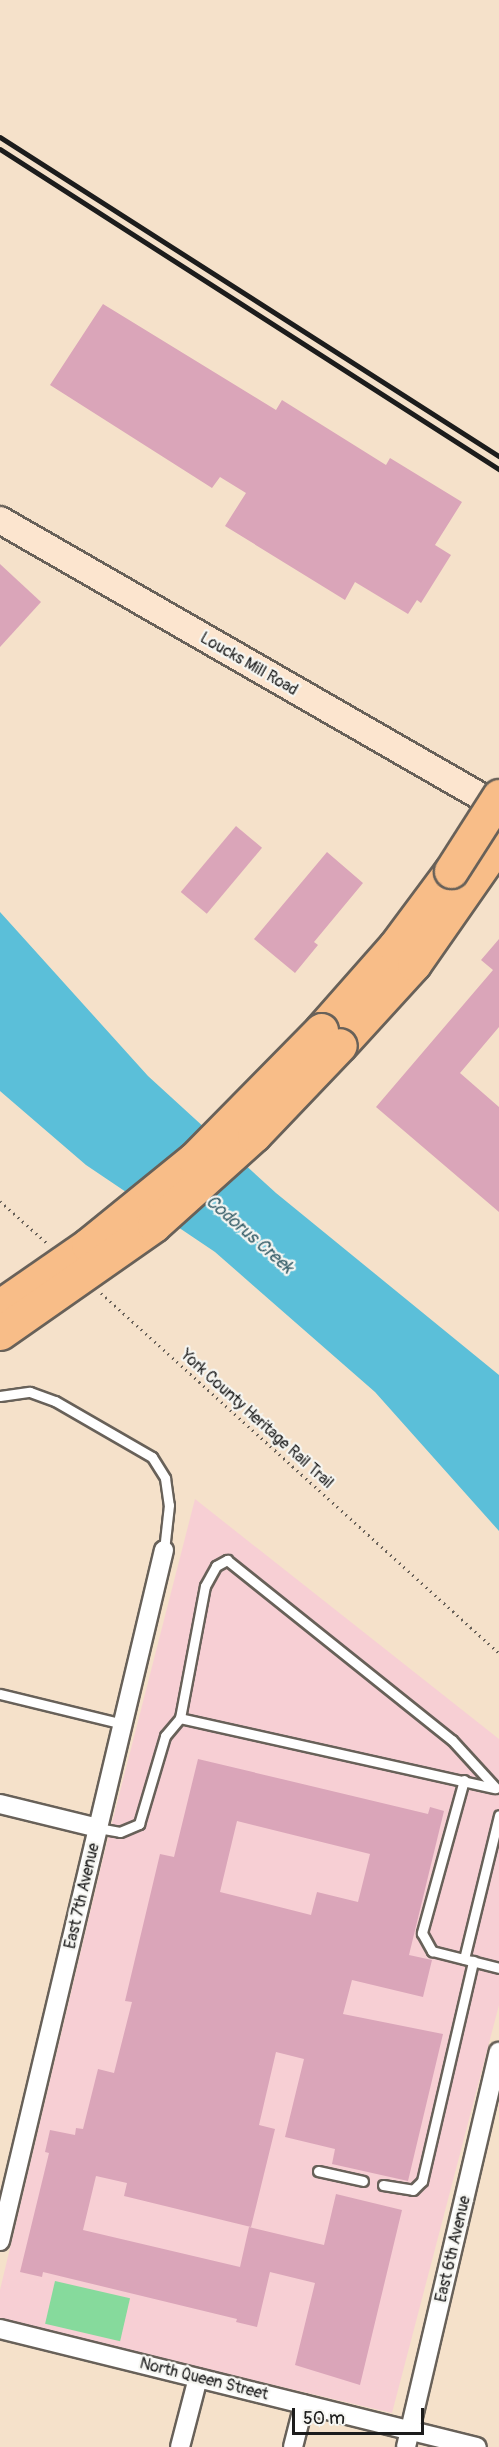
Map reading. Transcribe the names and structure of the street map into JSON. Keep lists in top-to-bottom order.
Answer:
{
  "streets": {
    "street": [
      "Loucks Mill Road",
      "East 7th Avenue",
      "East 6th Avenue",
      "North Queen Street"
    ],
    "path": ["York County Heritage Rail Trail"]
  },
  "crossings": [
    ["East 6th Avenue", "North Queen Street"]
  ],
  "water": ["Codorus Creek"],
  "scale_bar": "50 m"
}
